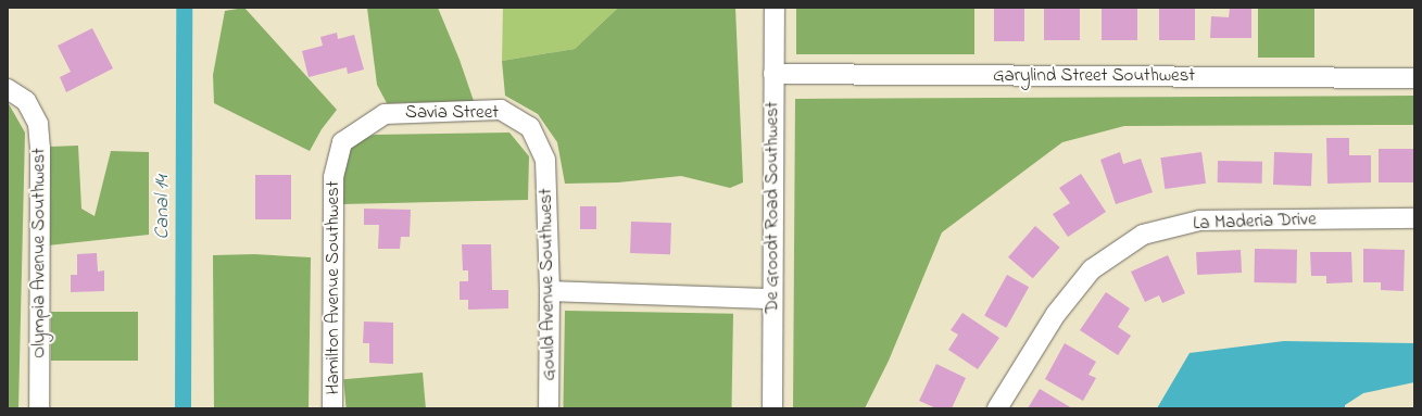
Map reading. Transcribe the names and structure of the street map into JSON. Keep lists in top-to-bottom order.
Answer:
{
  "streets": {
    "street": [
      "Garylind Street Southwest",
      "Savia Street",
      "De Groodt Road Southwest",
      "La Maderia Drive",
      "Olympia Avenue Southwest",
      "Gould Avenue Southwest",
      "Hamilton Avenue Southwest"
    ]
  },
  "crossings": [
    ["Garylind Street Southwest", "De Groodt Road Southwest"],
    ["Savia Street", "Gould Avenue Southwest"],
    ["Savia Street", "Hamilton Avenue Southwest"]
  ],
  "water": ["Canal 14"]
}
